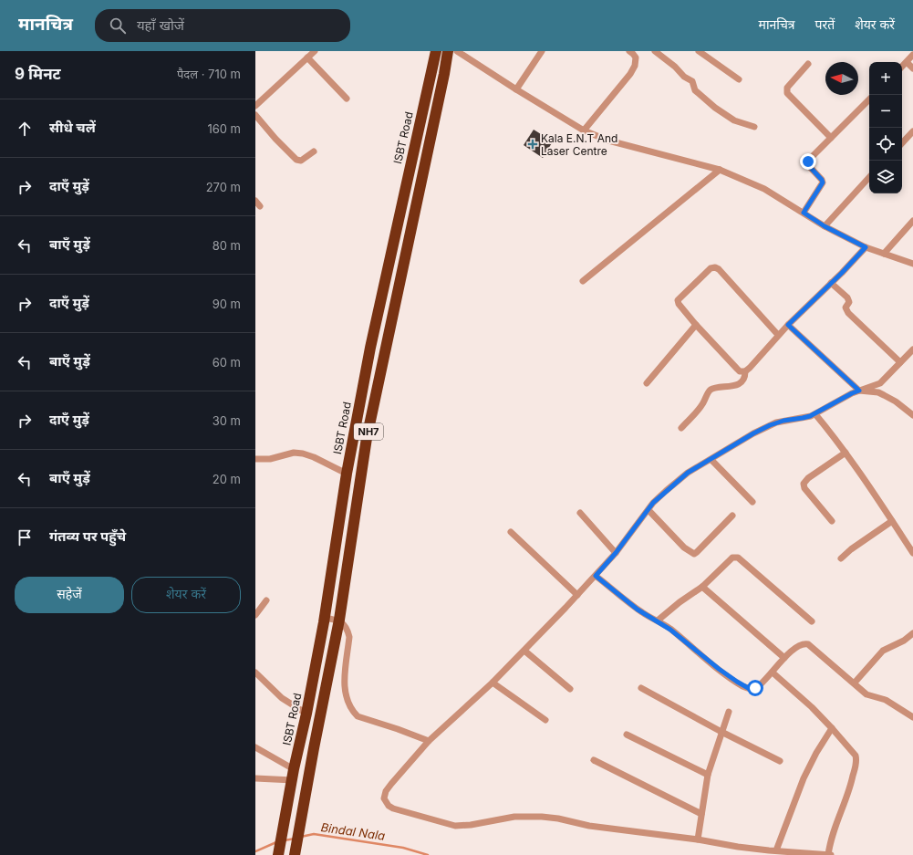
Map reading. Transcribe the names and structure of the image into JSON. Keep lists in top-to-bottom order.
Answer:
{
  "streets": {
    "highway": ["ISBT Road", "NH7"]
  },
  "water": ["Bindal Nala"],
  "places": {
    "health": ["Kala E.N.T And Laser Centre"]
  },
  "north": "left",
  "page": {
    "header": "मानचित्र",
    "search": "यहाँ खोजें",
    "nav": ["मानचित्र", "परतें", "शेयर करें"],
    "heading": ["9 मिनट", "पैदल · 710 m"],
    "map_buttons": ["+", "−"],
    "list": [
      ["सीधे चलें", "160 m"],
      ["दाएँ मुड़ें", "270 m"],
      ["बाएँ मुड़ें", "80 m"],
      ["दाएँ मुड़ें", "90 m"],
      ["बाएँ मुड़ें", "60 m"],
      ["दाएँ मुड़ें", "30 m"],
      ["बाएँ मुड़ें", "20 m"],
      "गंतव्य पर पहुँचे"
    ],
    "buttons": ["सहेजें", "शेयर करें"]
  }
}
